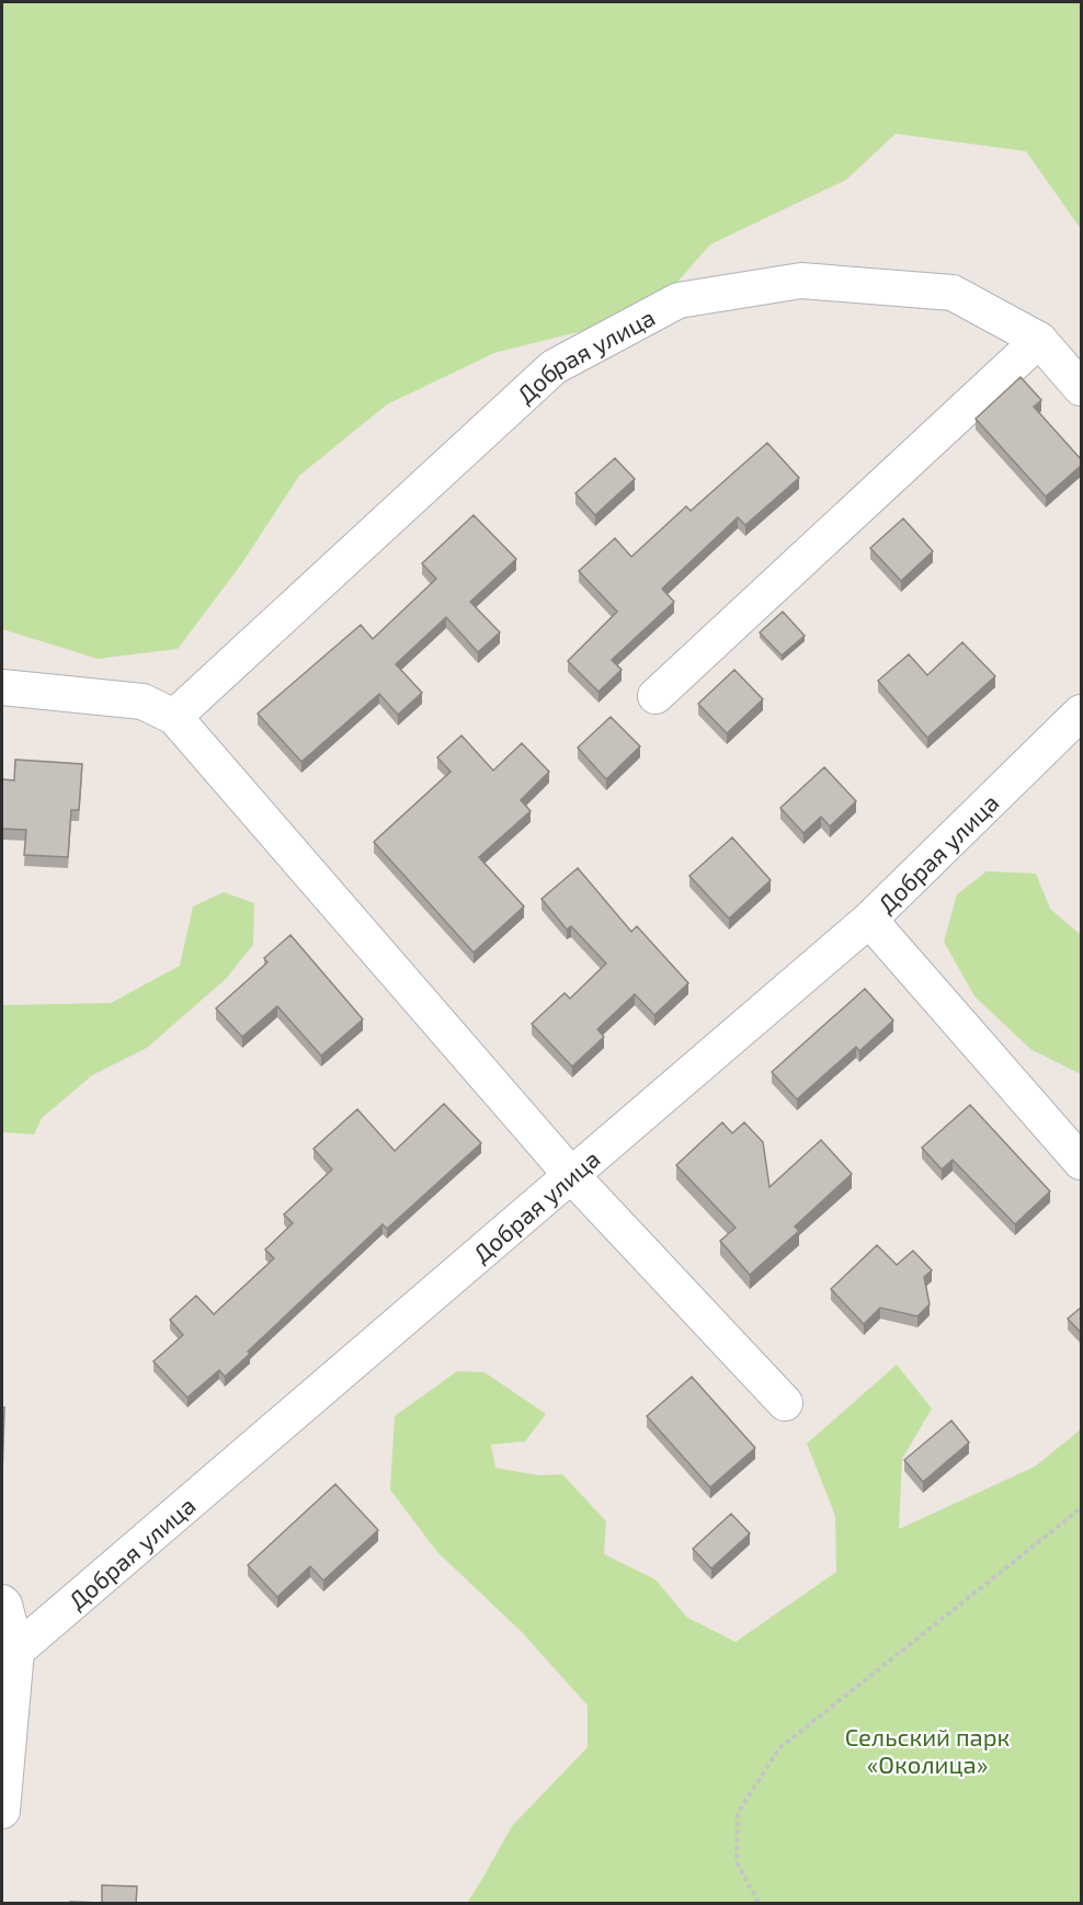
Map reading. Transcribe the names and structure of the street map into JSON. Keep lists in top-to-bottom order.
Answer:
{
  "streets": {
    "street": ["Добрая улица"]
  },
  "parks": ["Сельский парк «Околица»"]
}
